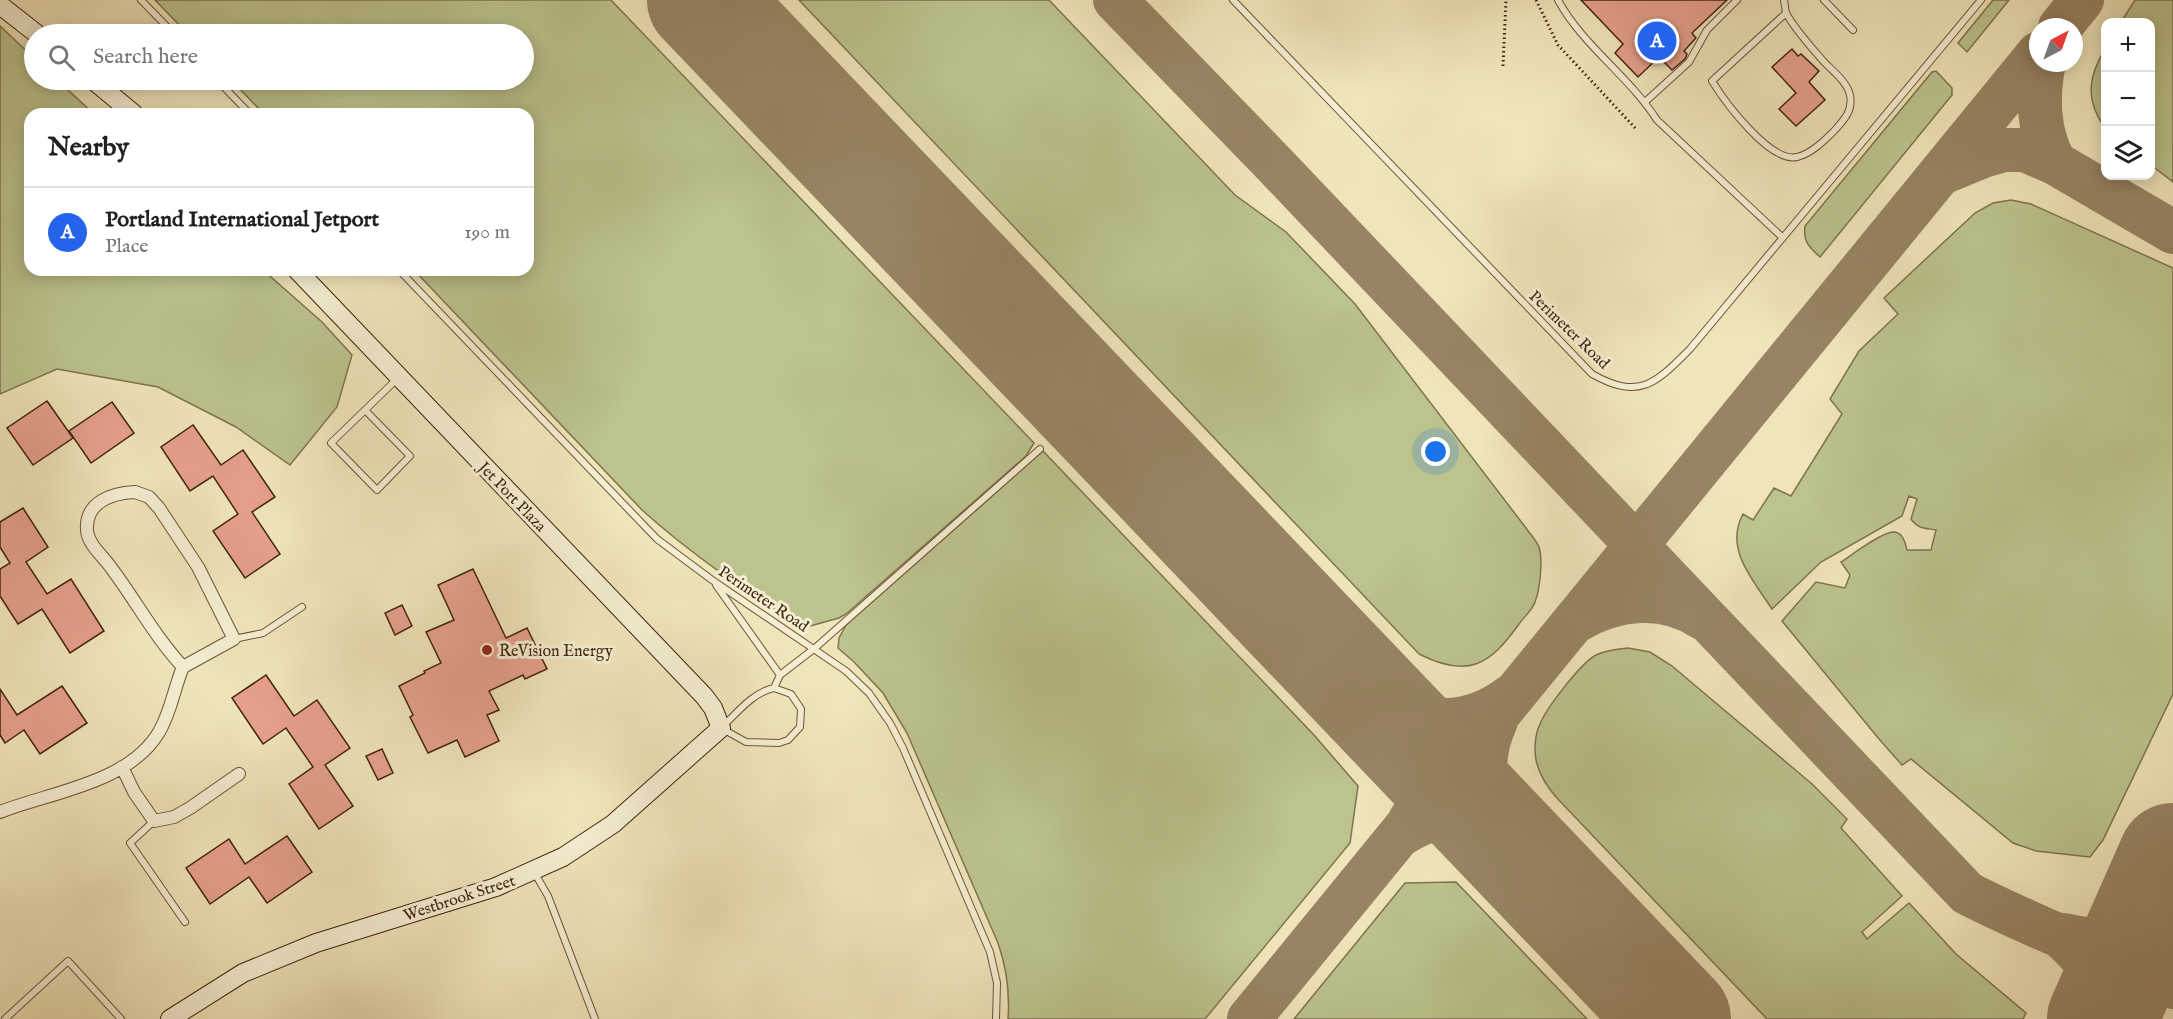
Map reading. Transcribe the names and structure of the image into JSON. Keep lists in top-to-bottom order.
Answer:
{
  "streets": {
    "street": ["Jet Port Plaza", "Westbrook Street"],
    "lane": ["Perimeter Road"]
  },
  "crossings": [
    ["Jet Port Plaza", "Westbrook Street"]
  ],
  "places": ["ReVision Energy"],
  "north": "top right",
  "page": {
    "map_buttons": ["+", "−"],
    "pins": "A",
    "search": "Search here",
    "heading": "Nearby",
    "list": [
      {
        "mark": "A",
        "name": "Portland International Jetport",
        "note": "Place",
        "value": "190 m"
      }
    ]
  }
}
